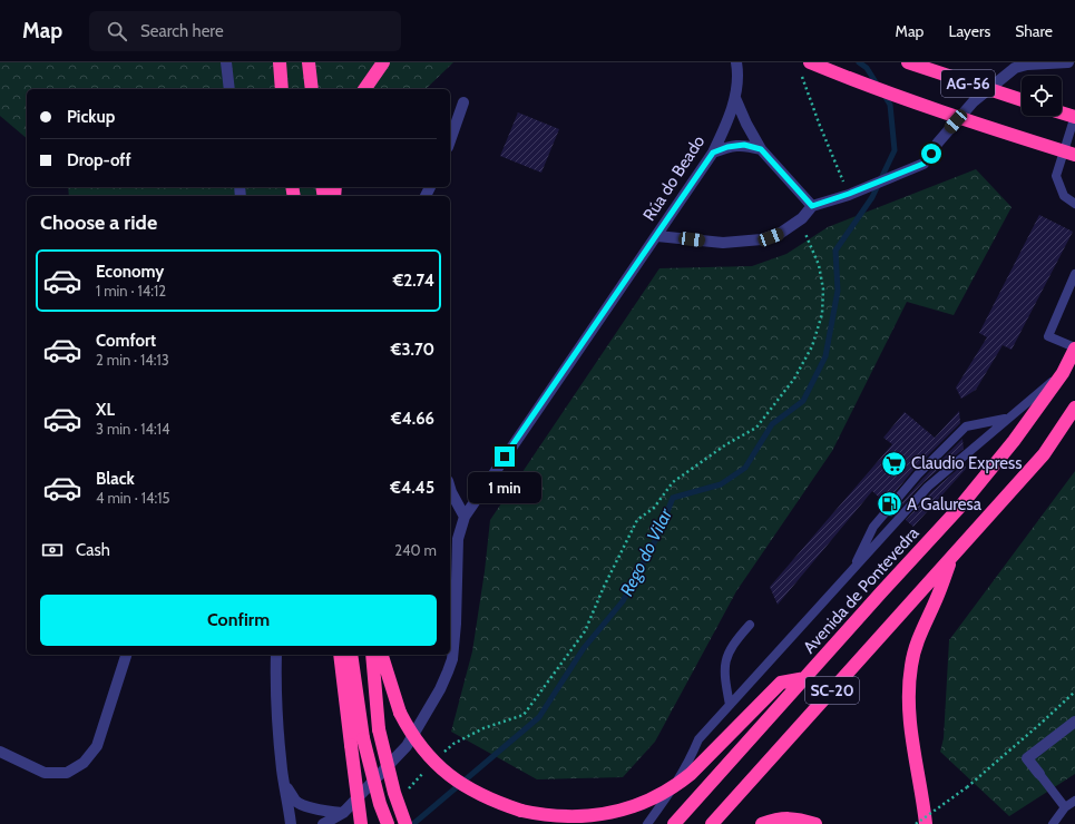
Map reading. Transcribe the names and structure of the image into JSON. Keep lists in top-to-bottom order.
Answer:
{
  "streets": {
    "highway": ["AG-56", "Avenida de Pontevedra", "SC-20"],
    "street": ["Rúa do Beado"]
  },
  "water": ["Rego do Vilar"],
  "places": {
    "supermarket": ["Claudio Express"],
    "fuel station": ["A Galuresa"]
  },
  "page": {
    "header": "Map",
    "search": "Search here",
    "nav": ["Map", "Layers", "Share"],
    "banner": ["Pickup", "Drop-off"],
    "heading": "Choose a ride",
    "list": [
      {
        "name": "Economy",
        "note": "1 min · 14:12",
        "value": "€2.74"
      },
      {
        "name": "Comfort",
        "note": "2 min · 14:13",
        "value": "€3.70"
      },
      {
        "name": "XL",
        "note": "3 min · 14:14",
        "value": "€4.66"
      },
      {
        "name": "Black",
        "note": "4 min · 14:15",
        "value": "€4.45"
      }
    ],
    "bubble": "1 min",
    "pay": ["Cash", "240 m"],
    "buttons": "Confirm"
  }
}
